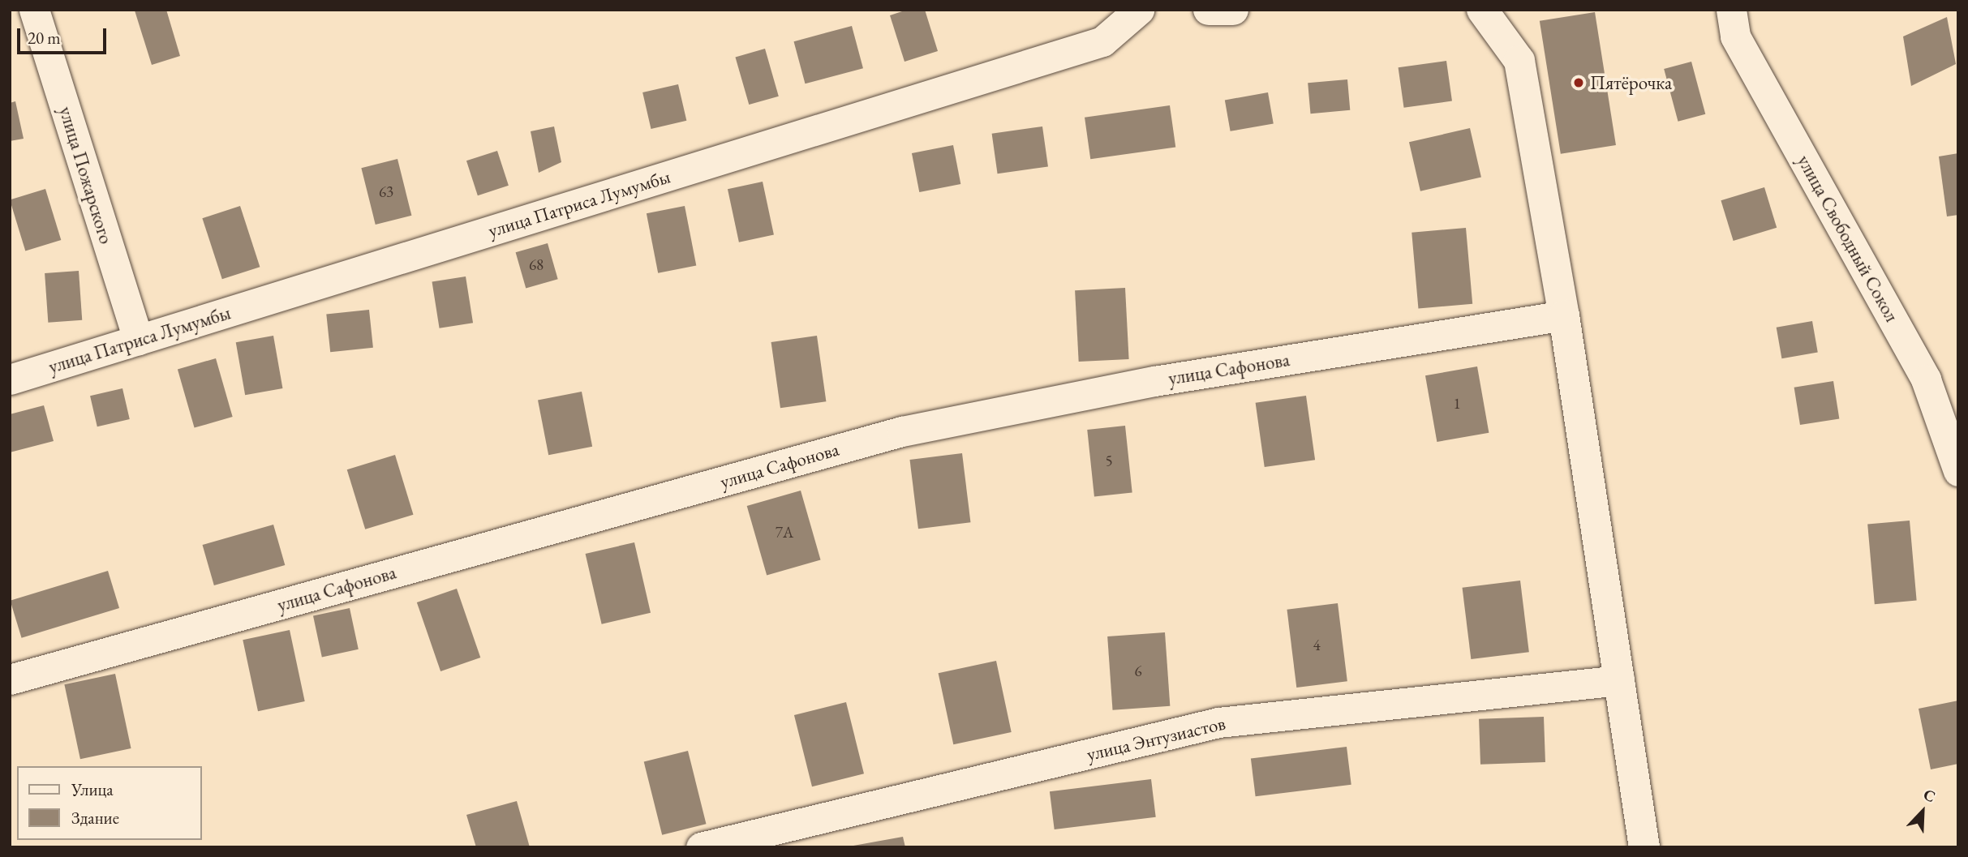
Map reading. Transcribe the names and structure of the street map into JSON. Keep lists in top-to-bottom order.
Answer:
{
  "streets": {
    "street": [
      "улица Пожарского",
      "улица Патриса Лумумбы",
      "улица Свободный Сокол",
      "улица Сафонова",
      "улица Энтузиастов"
    ]
  },
  "crossings": [
    ["улица Пожарского", "улица Патриса Лумумбы"]
  ],
  "places": ["Пятёрочка"],
  "house_numbers": [
    "63",
    "68",
    "1",
    "5",
    "7А",
    "4",
    "6"
  ],
  "legend": ["Улица", "Здание"],
  "scale_bar": "20 m",
  "north": "top right"
}
